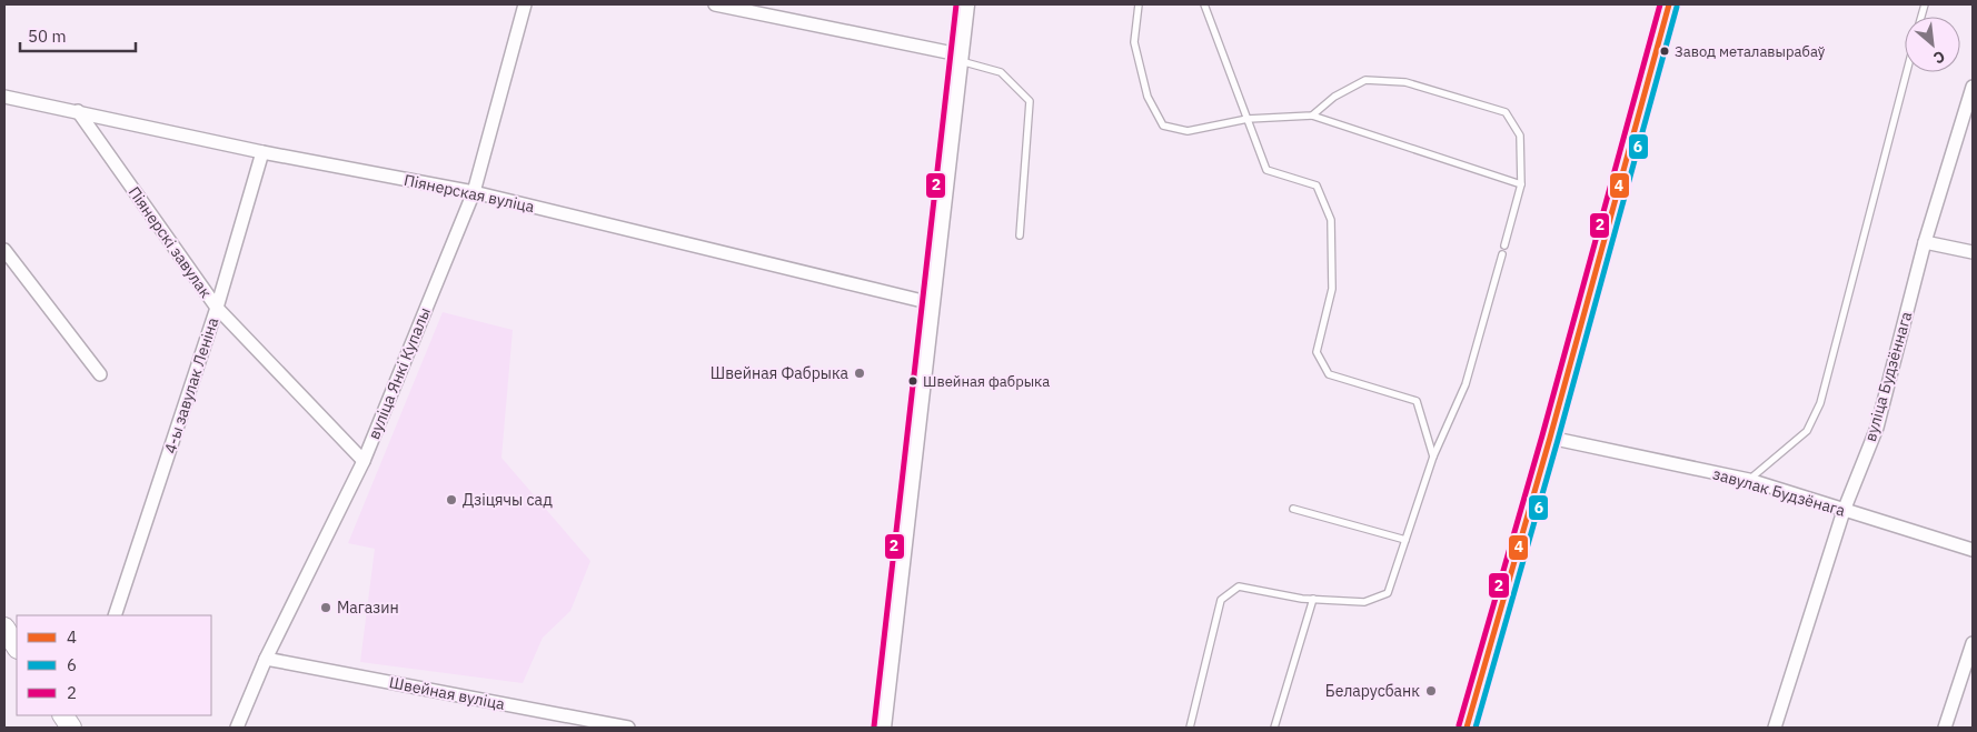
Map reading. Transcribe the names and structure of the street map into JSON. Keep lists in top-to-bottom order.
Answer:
{
  "streets": {
    "street": [
      "Піянерская вуліца",
      "Піянерскі завулак",
      "вуліца Янкі Купалы",
      "вуліца Будзённага",
      "4-ы завулак Леніна",
      "завулак Будзёнага",
      "Швейная вуліца"
    ]
  },
  "crossings": [
    ["Піянерская вуліца", "Піянерскі завулак"],
    ["Піянерская вуліца", "вуліца Янкі Купалы"],
    ["Піянерская вуліца", "4-ы завулак Леніна"],
    ["Піянерскі завулак", "вуліца Янкі Купалы"],
    ["Піянерскі завулак", "4-ы завулак Леніна"],
    ["вуліца Янкі Купалы", "Швейная вуліца"],
    ["вуліца Будзённага", "завулак Будзёнага"]
  ],
  "places": [
    "Завод металавырабаў",
    "Швейная Фабрыка",
    "Швейная фабрыка",
    "Дзіцячы сад",
    "Магазин",
    "Беларусбанк"
  ],
  "lines": ["transit line 4", "transit line 2", "transit line 6"],
  "legend": ["4", "6", "2"],
  "scale_bar": "50 m",
  "north": "bottom right"
}
